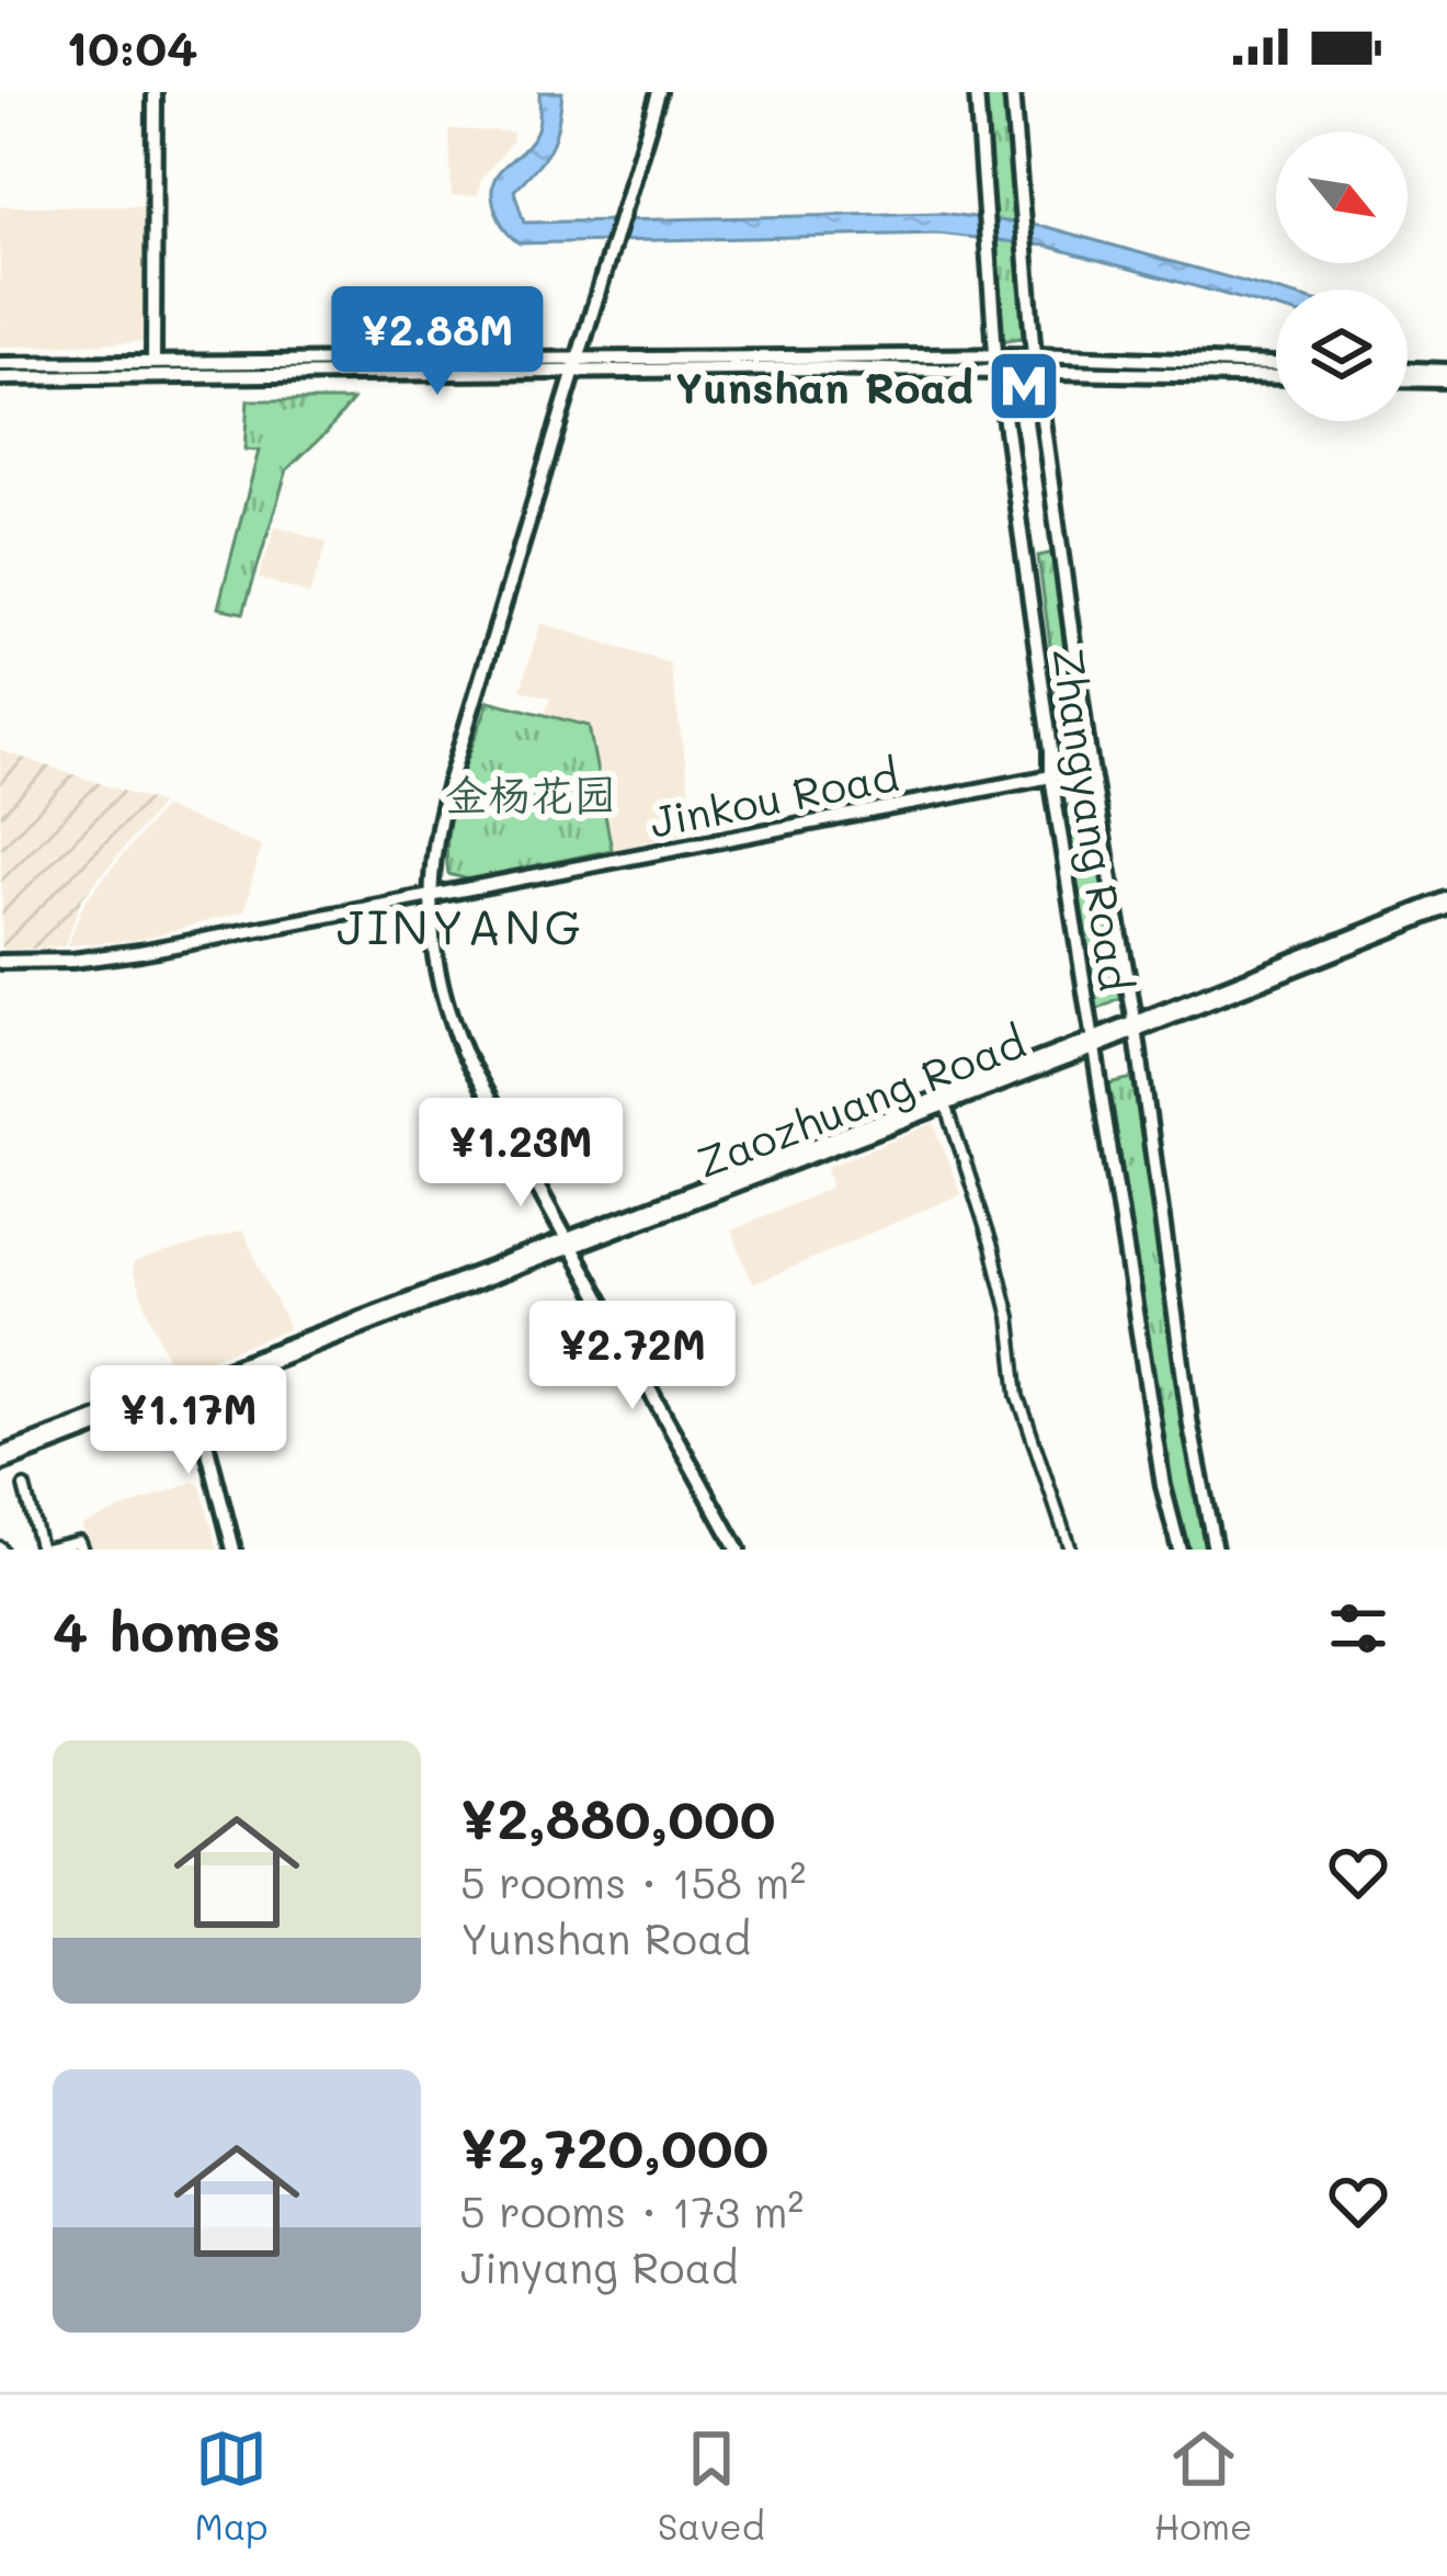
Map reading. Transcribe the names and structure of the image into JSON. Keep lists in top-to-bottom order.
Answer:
{
  "streets": {
    "main road": ["Jinkou Road", "Zhangyang Road", "Zaozhuang Road"]
  },
  "crossings": [
    ["Jinkou Road", "Zhangyang Road"],
    ["Zhangyang Road", "Zaozhuang Road"]
  ],
  "districts": ["JINYANG"],
  "parks": ["金杨花园"],
  "places": {
    "metro station": ["Yunshan Road"]
  },
  "north": "bottom right",
  "page": {
    "status": "10:04",
    "price": [
      "¥2.88M",
      "¥1.23M",
      "¥2.72M",
      "¥1.17M"
    ],
    "heading": "4 homes",
    "list": [
      {
        "name": "¥2,880,000",
        "note": "5 rooms · 158 m² · Yunshan Road"
      },
      {
        "name": "¥2,720,000",
        "note": "5 rooms · 173 m² · Jinyang Road"
      }
    ],
    "tabs": ["Map", "Saved", "Home"]
  }
}
